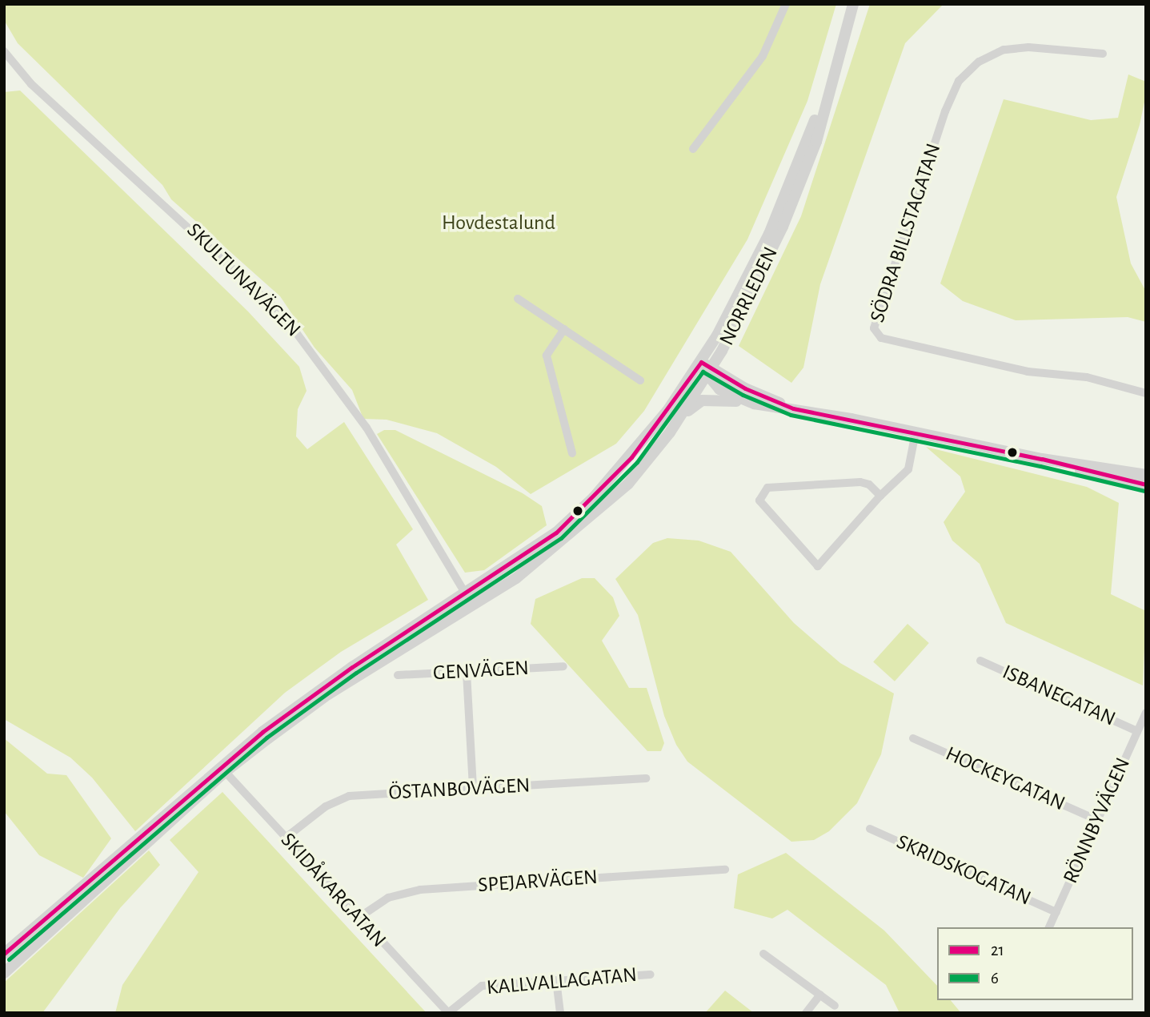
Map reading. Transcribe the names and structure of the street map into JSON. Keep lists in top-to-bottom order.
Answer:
{
  "streets": {
    "main road": ["NORRLEDEN"],
    "street": [
      "SÖDRA BILLSTAGATAN",
      "SKULTUNAVÄGEN",
      "GENVÄGEN",
      "ISBANEGATAN",
      "HOCKEYGATAN",
      "ÖSTANBOVÄGEN",
      "RÖNNBYVÄGEN",
      "SKRIDSKOGATAN",
      "SPEJARVÄGEN",
      "SKIDÅKARGATAN",
      "KALLVALLAGATAN"
    ]
  },
  "crossings": [
    ["SKULTUNAVÄGEN", "NORRLEDEN"],
    ["NORRLEDEN", "SKIDÅKARGATAN"],
    ["ISBANEGATAN", "RÖNNBYVÄGEN"],
    ["HOCKEYGATAN", "RÖNNBYVÄGEN"],
    ["ÖSTANBOVÄGEN", "SKIDÅKARGATAN"],
    ["RÖNNBYVÄGEN", "SKRIDSKOGATAN"],
    ["SPEJARVÄGEN", "SKIDÅKARGATAN"],
    ["SKIDÅKARGATAN", "KALLVALLAGATAN"]
  ],
  "parks": ["Hovdestalund"],
  "lines": ["transit line 21", "transit line 6"],
  "legend": ["21", "6"]
}
